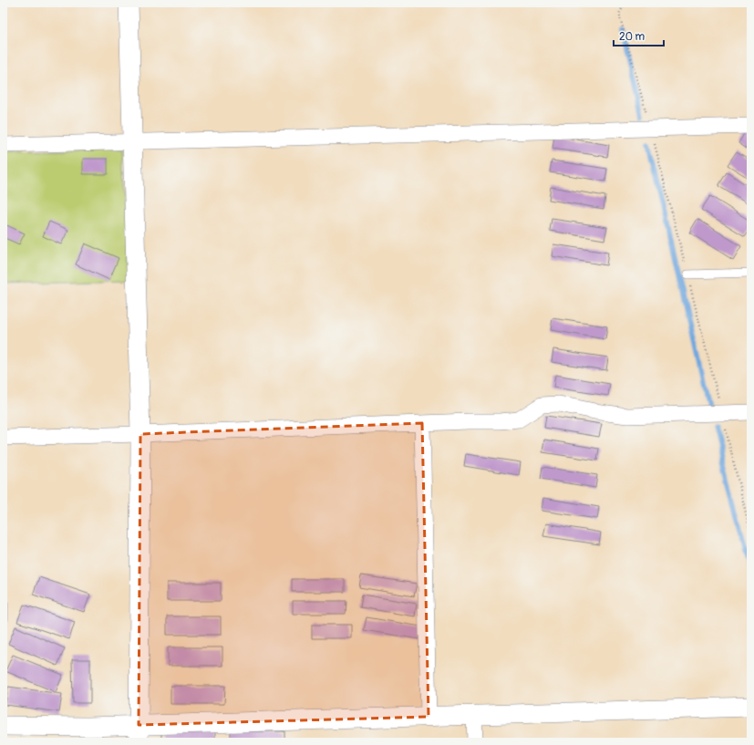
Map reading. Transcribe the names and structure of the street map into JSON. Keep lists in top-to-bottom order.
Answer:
{
  "scale_bar": "20 m"
}
